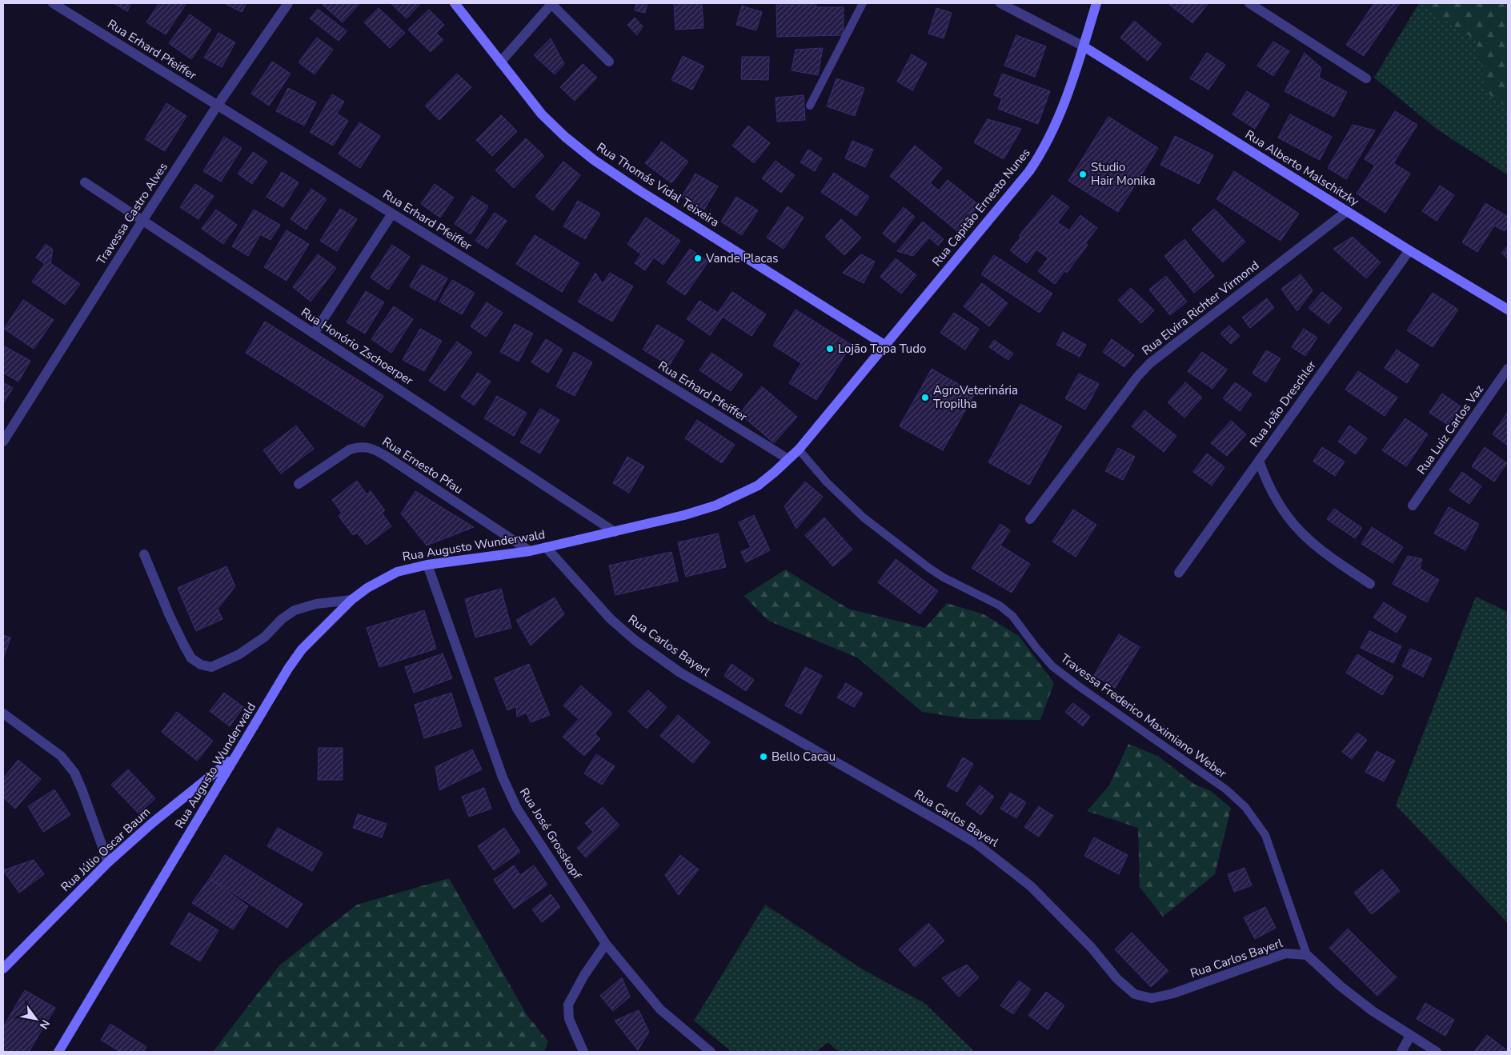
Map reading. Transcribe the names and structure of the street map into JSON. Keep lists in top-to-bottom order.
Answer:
{
  "streets": {
    "main road": [
      "Rua Alberto Malschitzky",
      "Rua Thomás Vidal Teixeira",
      "Rua Capitão Ernesto Nunes",
      "Rua Augusto Wunderwald",
      "Rua Júlio Oscar Baum"
    ],
    "street": [
      "Rua Erhard Pfeiffer",
      "Travessa Castro Alves",
      "Rua Elvira Richter Virmond",
      "Rua Honório Zschoerper",
      "Rua João Dreschler",
      "Rua Luiz Carlos Vaz",
      "Rua Ernesto Pfau",
      "Rua Carlos Bayerl",
      "Rua José Grosskopf"
    ],
    "lane": ["Travessa Frederico Maximiano Weber"]
  },
  "crossings": [
    ["Rua Erhard Pfeiffer", "Travessa Castro Alves"],
    ["Rua Erhard Pfeiffer", "Rua Augusto Wunderwald"],
    ["Rua Alberto Malschitzky", "Rua Capitão Ernesto Nunes"],
    ["Rua Alberto Malschitzky", "Rua Elvira Richter Virmond"],
    ["Rua Alberto Malschitzky", "Rua João Dreschler"],
    ["Rua Thomás Vidal Teixeira", "Rua Capitão Ernesto Nunes"],
    ["Rua Thomás Vidal Teixeira", "Rua Augusto Wunderwald"],
    ["Rua Capitão Ernesto Nunes", "Rua Augusto Wunderwald"],
    ["Travessa Castro Alves", "Rua Honório Zschoerper"],
    ["Rua Honório Zschoerper", "Rua Augusto Wunderwald"],
    ["Rua Ernesto Pfau", "Rua Augusto Wunderwald"],
    ["Rua Augusto Wunderwald", "Rua Carlos Bayerl"],
    ["Rua Augusto Wunderwald", "Travessa Frederico Maximiano Weber"],
    ["Rua Augusto Wunderwald", "Rua José Grosskopf"],
    ["Rua Augusto Wunderwald", "Rua Júlio Oscar Baum"],
    ["Rua Carlos Bayerl", "Travessa Frederico Maximiano Weber"]
  ],
  "places": [
    "Studio Hair Monika",
    "Vande Placas",
    "Lojão Topa Tudo",
    "AgroVeterinária Tropilha",
    "Bello Cacau"
  ],
  "north": "bottom right"
}
